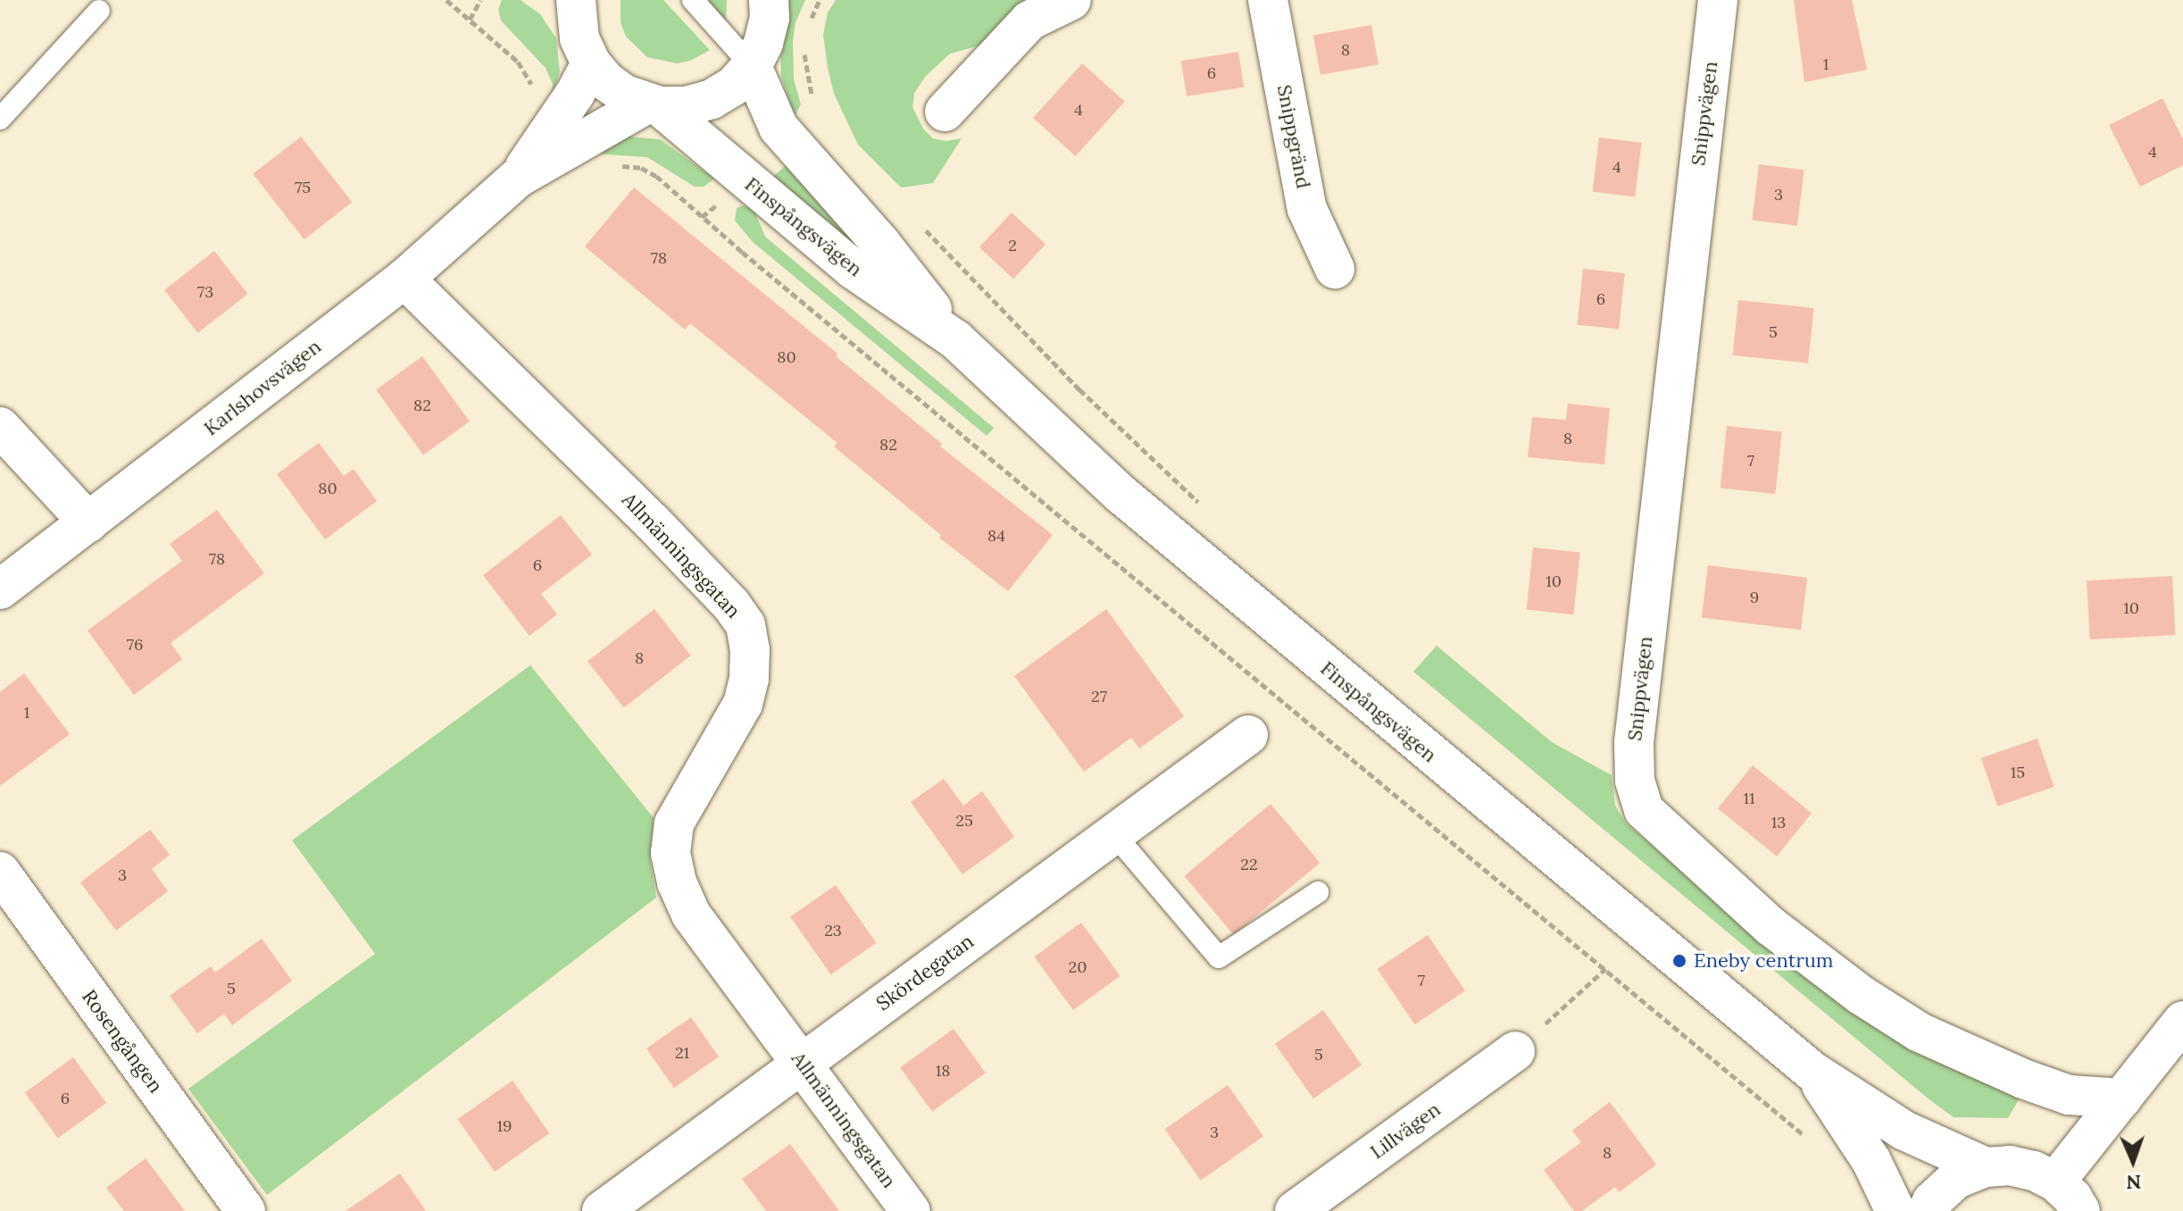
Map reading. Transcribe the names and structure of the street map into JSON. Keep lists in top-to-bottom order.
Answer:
{
  "streets": {
    "street": [
      "Snippvägen",
      "Snippgränd",
      "Finspångsvägen",
      "Karlshovsvägen",
      "Allmänningsgatan",
      "Skördegatan",
      "Rosengången",
      "Lillvägen"
    ]
  },
  "crossings": [
    ["Finspångsvägen", "Karlshovsvägen"],
    ["Karlshovsvägen", "Allmänningsgatan"],
    ["Allmänningsgatan", "Skördegatan"]
  ],
  "places": ["Eneby centrum"],
  "house_numbers": [
    "8",
    "1",
    "6",
    "4",
    "4",
    "4",
    "75",
    "3",
    "2",
    "78",
    "73",
    "6",
    "5",
    "80",
    "82",
    "8",
    "82",
    "7",
    "80",
    "84",
    "78",
    "6",
    "10",
    "9",
    "10",
    "76",
    "8",
    "27",
    "1",
    "15",
    "11",
    "25",
    "13",
    "22",
    "3",
    "23",
    "20",
    "7",
    "5",
    "21",
    "5",
    "18",
    "6",
    "19",
    "3",
    "8"
  ],
  "north": "bottom"
}
